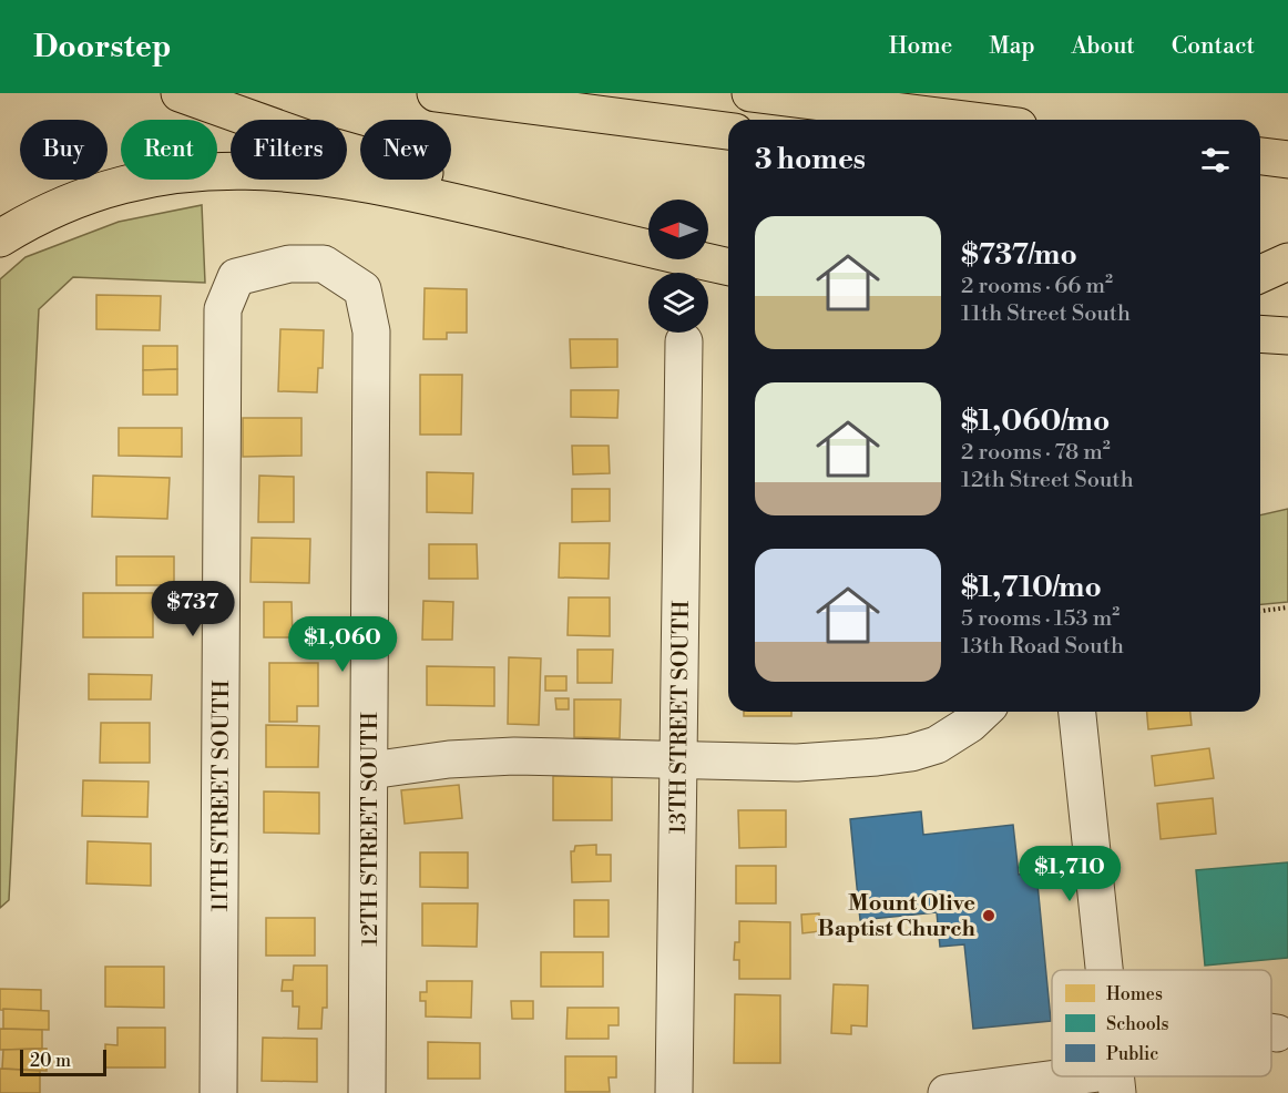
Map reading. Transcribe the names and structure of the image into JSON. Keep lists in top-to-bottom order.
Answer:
{
  "streets": {
    "street": ["13TH STREET SOUTH", "11TH STREET SOUTH", "12TH STREET SOUTH"]
  },
  "crossings": [
    ["11TH STREET SOUTH", "12TH STREET SOUTH"]
  ],
  "places": ["Mount Olive Baptist Church"],
  "legend": ["Homes", "Schools", "Public"],
  "scale_bar": "20 m",
  "north": "left",
  "page": {
    "header": "Doorstep",
    "nav": [
      "Home",
      "Map",
      "About",
      "Contact"
    ],
    "chip": [
      "Buy",
      "Rent",
      "Filters",
      "New"
    ],
    "heading": "3 homes",
    "list": [
      {
        "name": "$737/mo",
        "note": "2 rooms · 66 m² · 11th Street South"
      },
      {
        "name": "$1,060/mo",
        "note": "2 rooms · 78 m² · 12th Street South"
      },
      {
        "name": "$1,710/mo",
        "note": "5 rooms · 153 m² · 13th Road South"
      }
    ],
    "price": ["$737", "$1,060", "$1,710"],
    "scale": "20 m"
  }
}
